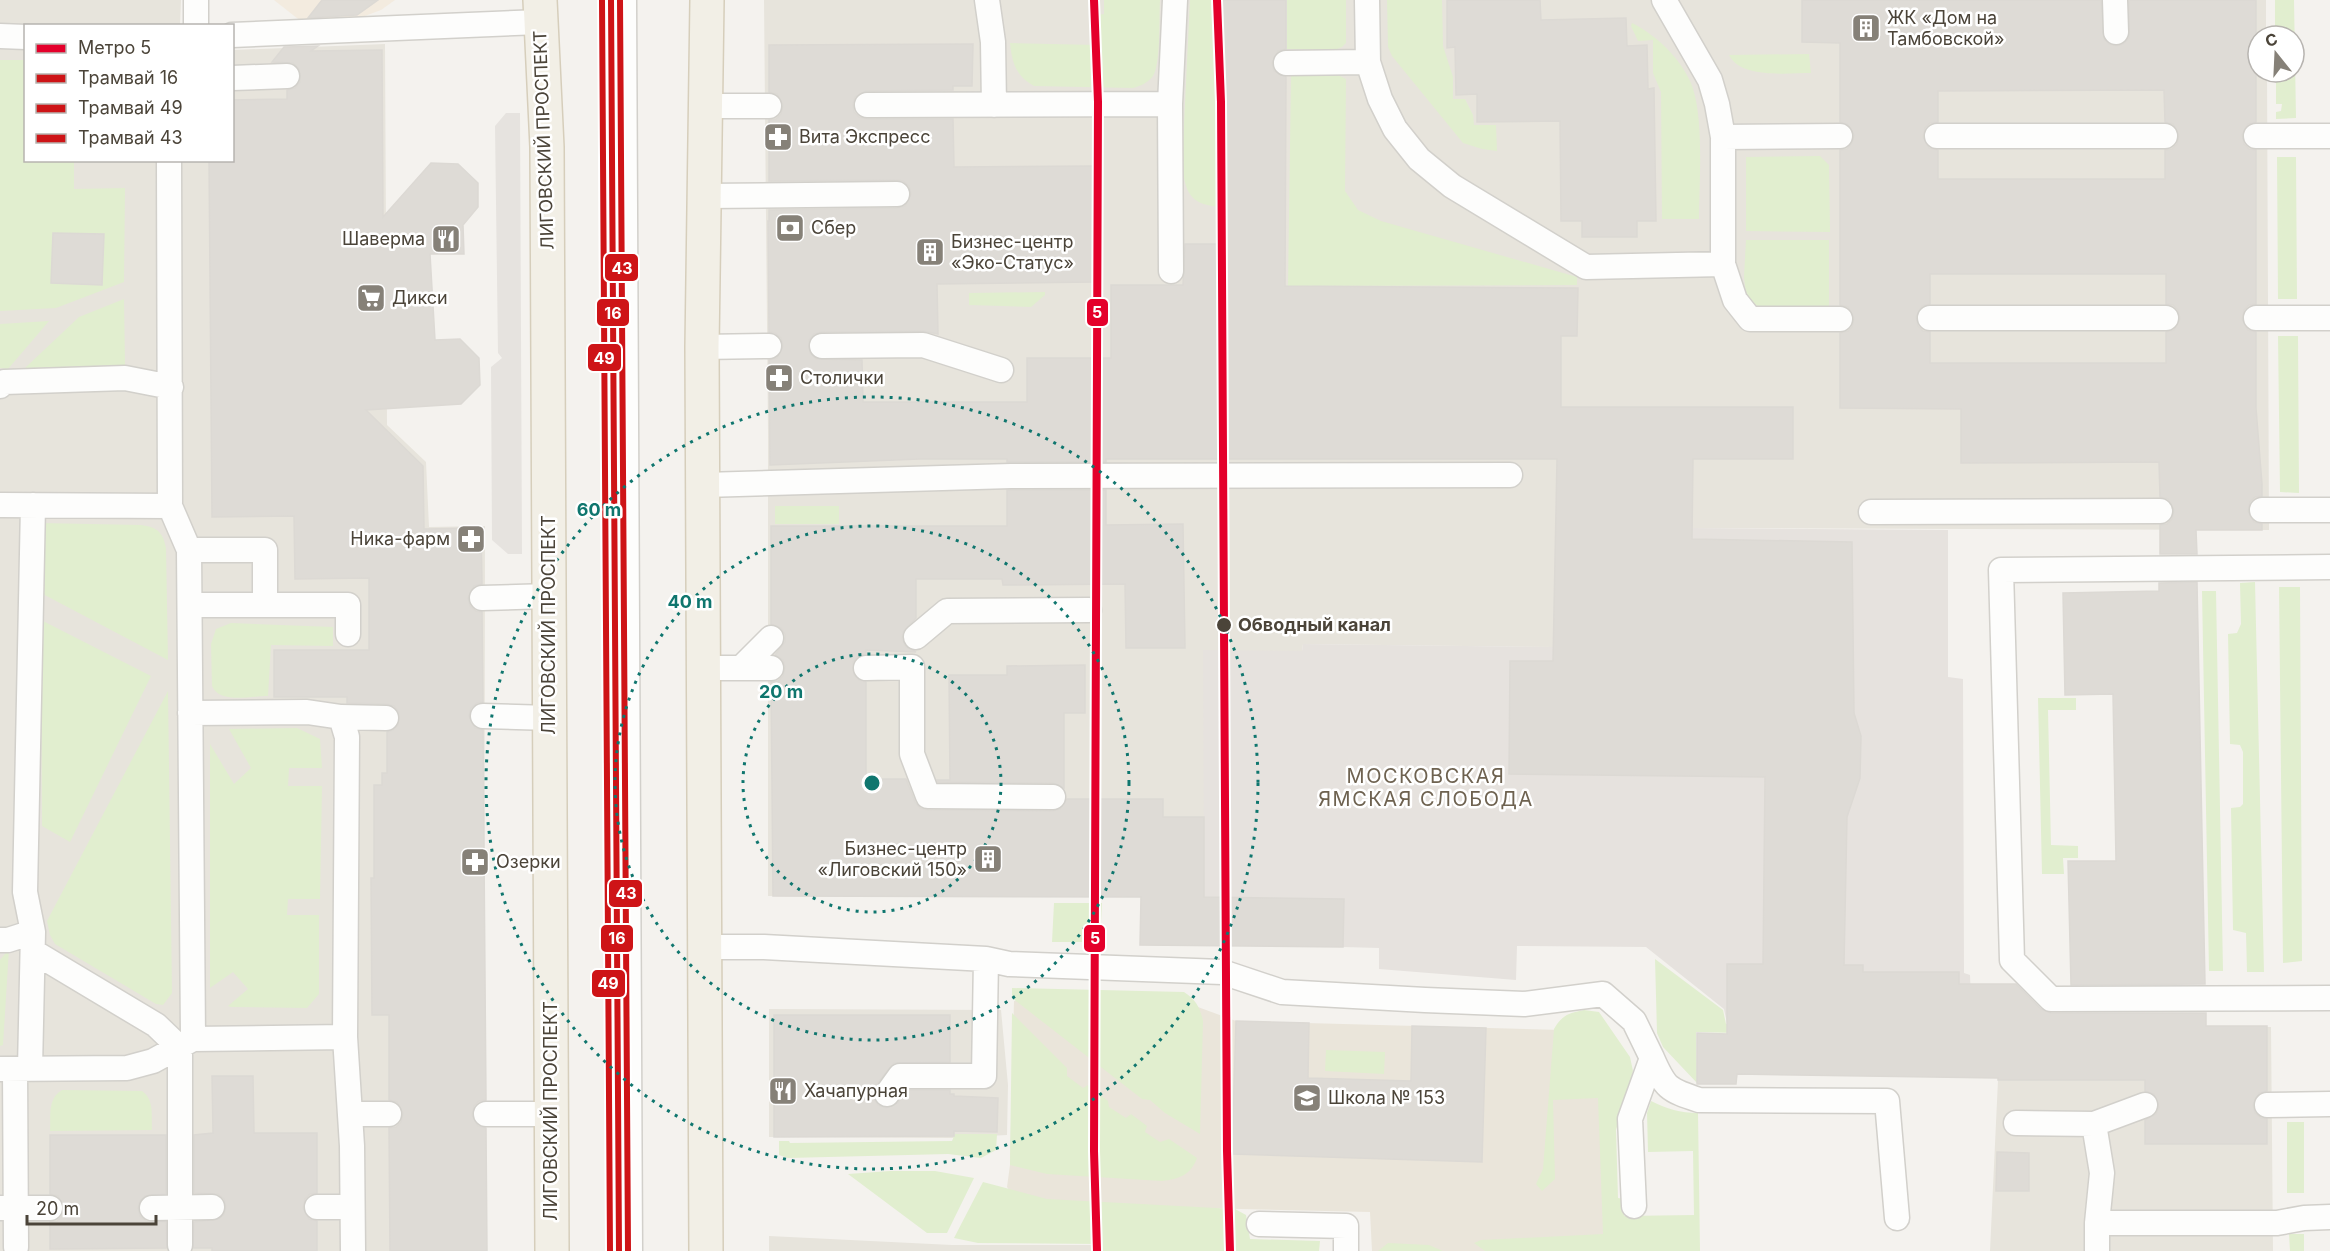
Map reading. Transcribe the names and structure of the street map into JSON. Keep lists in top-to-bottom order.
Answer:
{
  "streets": {
    "main road": ["ЛИГОВСКИЙ ПРОСПЕКТ"]
  },
  "districts": ["МОСКОВСКАЯ ЯМСКАЯ СЛОБОДА"],
  "places": {
    "building": ["ЖК «Дом на Тамбовской»", "Бизнес-центр «Эко-Статус»", "Бизнес-центр «Лиговский 150»"],
    "pharmacy": [
      "Вита Экспресс",
      "Столички",
      "Ника-фарм",
      "Озерки"
    ],
    "bank": ["Сбер"],
    "restaurant": ["Шаверма", "Хачапурная"],
    "supermarket": ["Дикси"],
    "other": ["Обводный канал"],
    "school or university": ["Школа № 153"]
  },
  "lines": [
    "metro line 5",
    "tram line 16",
    "tram line 49",
    "tram line 43"
  ],
  "legend": [
    "Метро 5",
    "Трамвай 16",
    "Трамвай 49",
    "Трамвай 43"
  ],
  "scale_bar": "20 m",
  "north": "top",
  "rings": ["60 m", "40 m", "20 m"]
}
